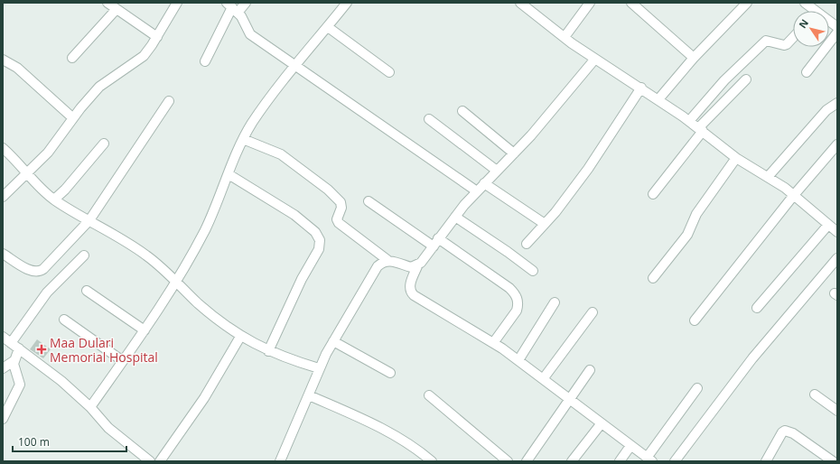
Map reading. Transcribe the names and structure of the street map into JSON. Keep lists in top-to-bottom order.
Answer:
{
  "places": {
    "health": ["Maa Dulari Memorial Hospital"]
  },
  "scale_bar": "100 m",
  "north": "top left"
}
